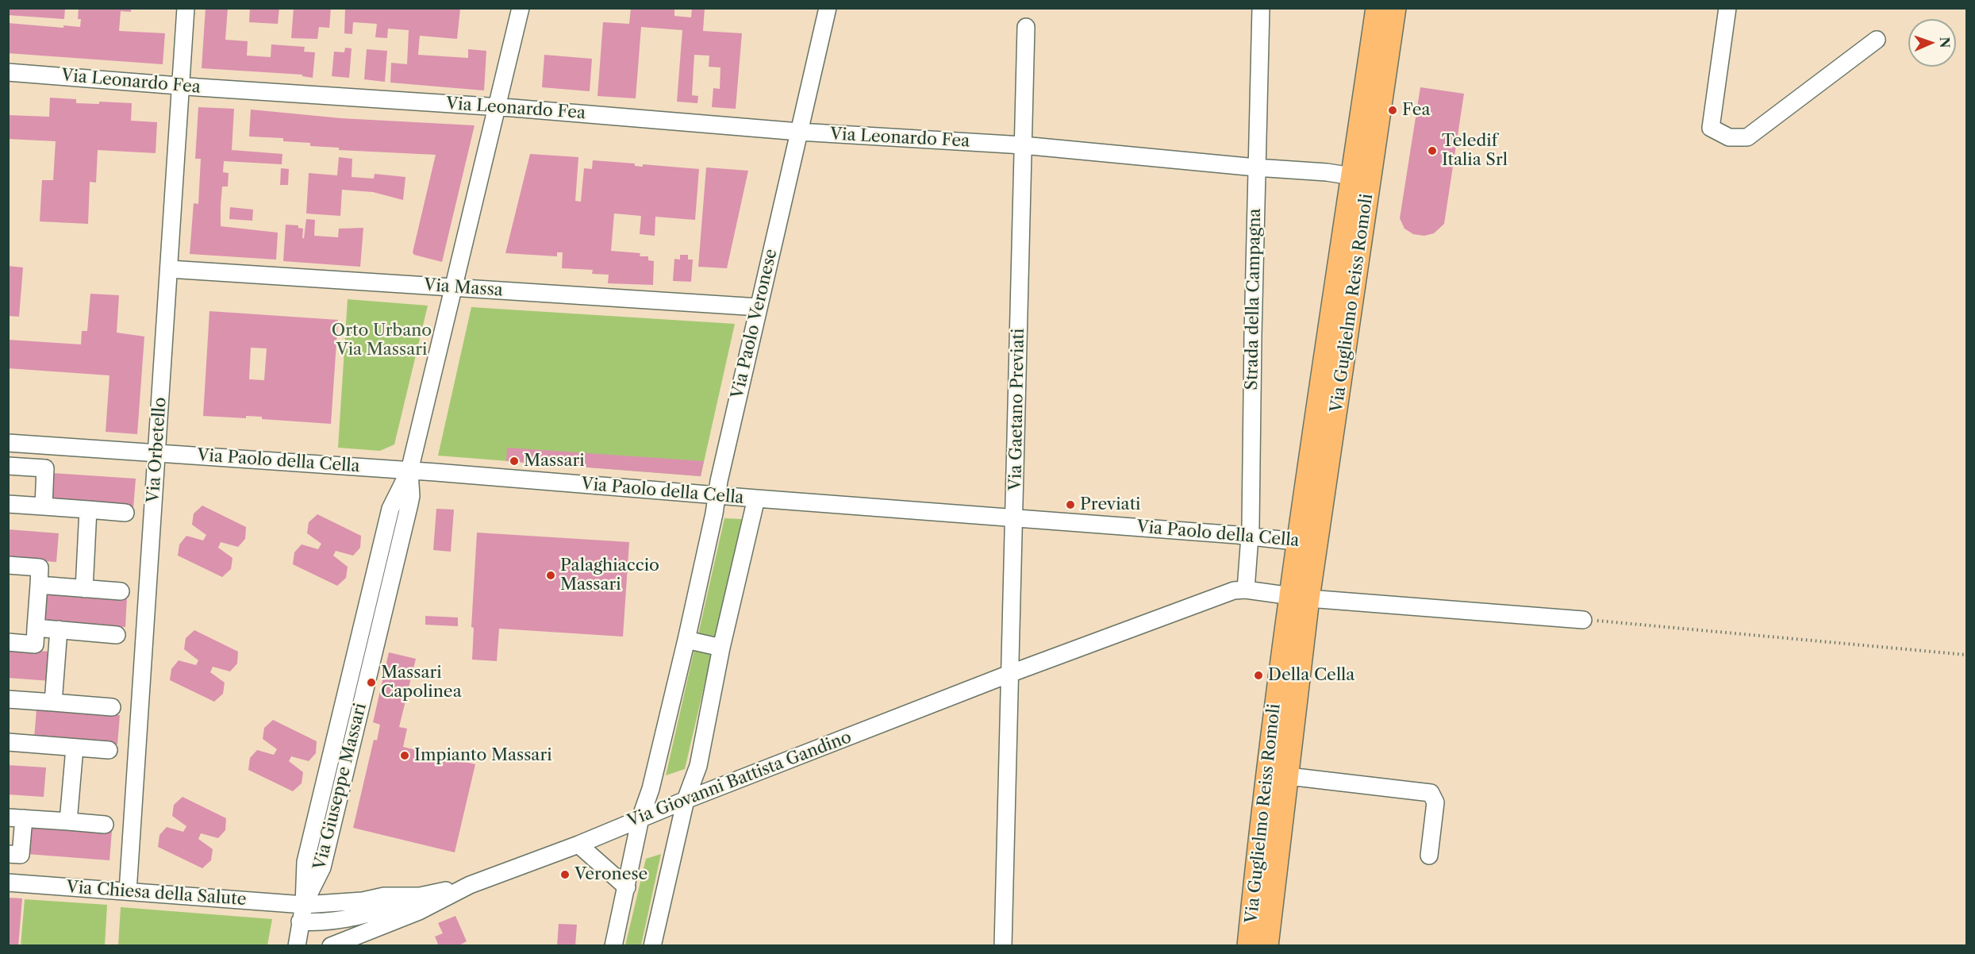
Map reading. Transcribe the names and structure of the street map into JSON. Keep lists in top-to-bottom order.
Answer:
{
  "streets": {
    "main road": ["Via Guglielmo Reiss Romoli"],
    "street": [
      "Via Leonardo Fea",
      "Via Massa",
      "Strada della Campagna",
      "Via Paolo Veronese",
      "Via Gaetano Previati",
      "Via Orbetello",
      "Via Paolo della Cella",
      "Via Giovanni Battista Gandino",
      "Via Giuseppe Massari",
      "Via Chiesa della Salute"
    ]
  },
  "crossings": [
    ["Via Leonardo Fea", "Strada della Campagna"],
    ["Via Leonardo Fea", "Via Guglielmo Reiss Romoli"],
    ["Via Leonardo Fea", "Via Paolo Veronese"],
    ["Via Leonardo Fea", "Via Gaetano Previati"],
    ["Via Leonardo Fea", "Via Orbetello"],
    ["Via Leonardo Fea", "Via Giuseppe Massari"],
    ["Via Massa", "Via Paolo Veronese"],
    ["Via Massa", "Via Orbetello"],
    ["Via Massa", "Via Giuseppe Massari"],
    ["Strada della Campagna", "Via Paolo della Cella"],
    ["Strada della Campagna", "Via Giovanni Battista Gandino"],
    ["Via Guglielmo Reiss Romoli", "Via Paolo della Cella"],
    ["Via Guglielmo Reiss Romoli", "Via Giovanni Battista Gandino"],
    ["Via Paolo Veronese", "Via Paolo della Cella"],
    ["Via Paolo Veronese", "Via Giovanni Battista Gandino"],
    ["Via Gaetano Previati", "Via Paolo della Cella"],
    ["Via Gaetano Previati", "Via Giovanni Battista Gandino"],
    ["Via Orbetello", "Via Paolo della Cella"],
    ["Via Orbetello", "Via Chiesa della Salute"],
    ["Via Paolo della Cella", "Via Giuseppe Massari"],
    ["Via Giovanni Battista Gandino", "Via Giuseppe Massari"],
    ["Via Giovanni Battista Gandino", "Via Chiesa della Salute"],
    ["Via Giuseppe Massari", "Via Chiesa della Salute"]
  ],
  "parks": ["Orto Urbano Via Massari"],
  "places": [
    "Fea",
    "Teledif Italia Srl",
    "Massari",
    "Previati",
    "Palaghiaccio Massari",
    "Della Cella",
    "Massari Capolinea",
    "Impianto Massari",
    "Veronese"
  ],
  "north": "right"
}
